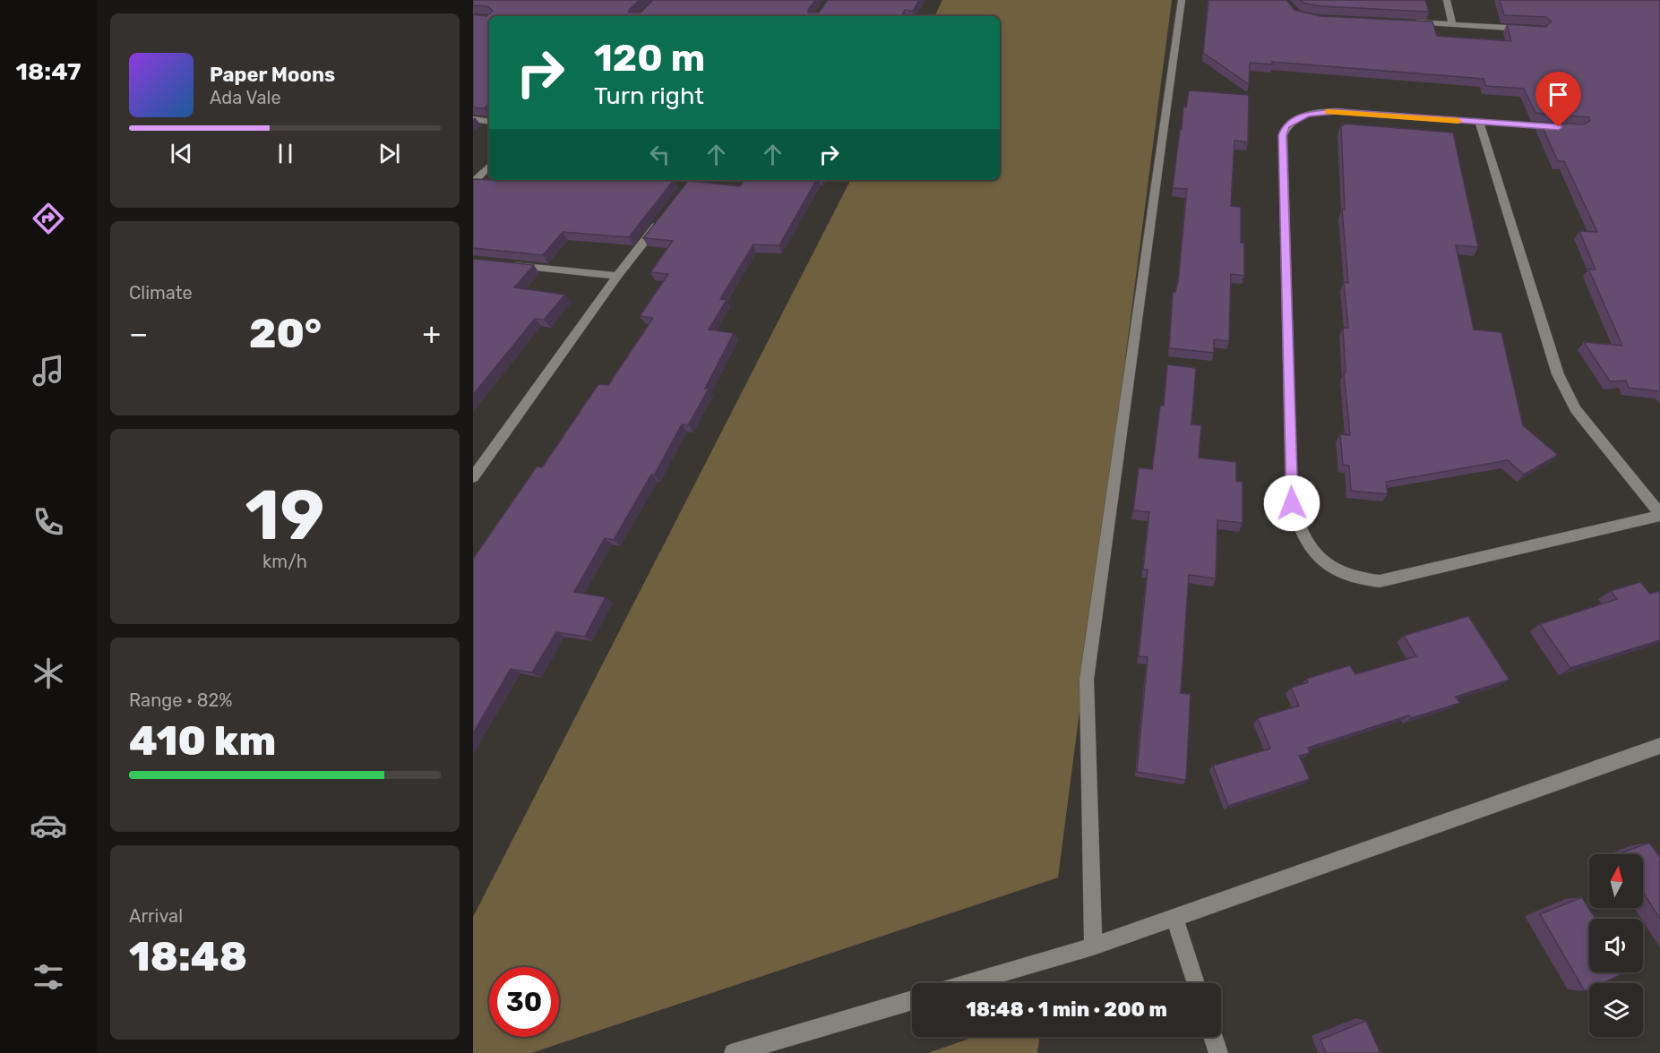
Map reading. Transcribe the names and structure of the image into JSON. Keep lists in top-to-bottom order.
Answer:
{
  "north": "top",
  "page": {
    "tabs": "18:47",
    "turn": ["120 m", "Turn right"],
    "song": ["Paper Moons", "Ada Vale"],
    "tile": [
      "Climate",
      ["19", "km/h"],
      ["Range · 82%", "410 km"],
      ["Arrival", "18:48"]
    ],
    "heat": ["−", "20°", "+"],
    "limit": "30",
    "trip": "18:48 · 1 min · 200 m"
  }
}
